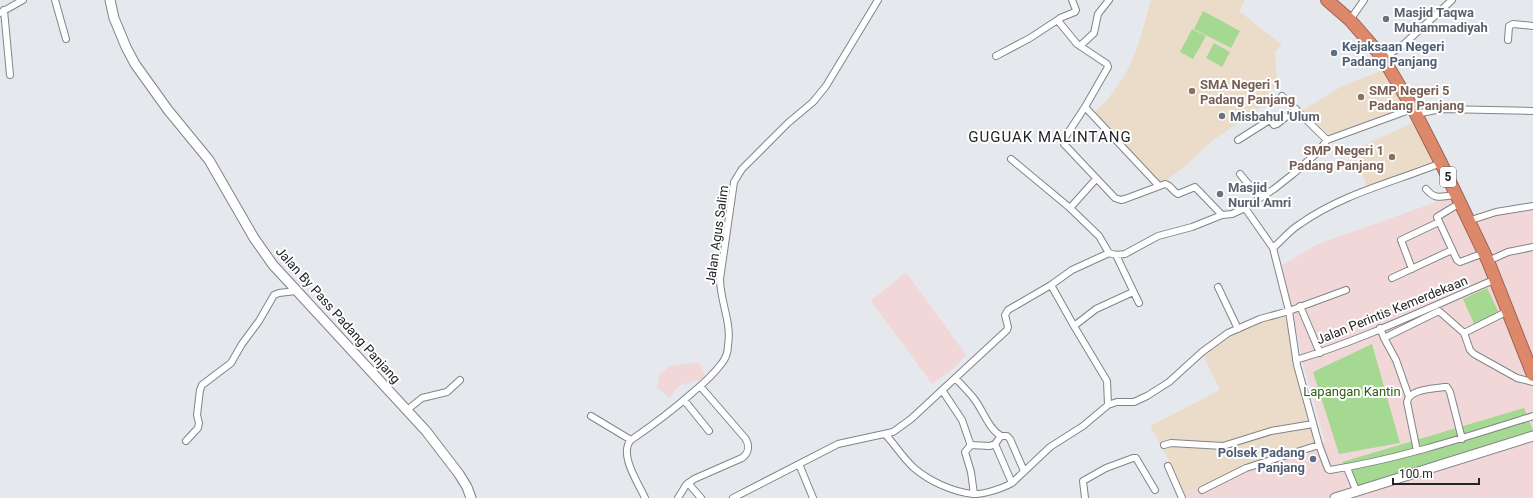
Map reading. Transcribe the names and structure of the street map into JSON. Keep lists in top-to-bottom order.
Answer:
{
  "streets": {
    "highway": ["5"],
    "main road": ["Jalan By Pass Padang Panjang"],
    "street": ["Jalan Agus Salim", "Jalan Perintis Kemerdekaan"]
  },
  "crossings": [
    ["5", "Jalan Perintis Kemerdekaan"]
  ],
  "districts": ["GUGUAK MALINTANG"],
  "parks": ["Lapangan Kantin"],
  "places": [
    "Masjid Taqwa Muhammadiyah",
    "Kejaksaan Negeri Padang Panjang",
    "SMA Negeri 1 Padang Panjang",
    "SMP Negeri 5 Padang Panjang",
    "Misbahul 'Ulum",
    "SMP Negeri 1 Padang Panjang",
    "Masjid Nurul Amri",
    "Polsek Padang Panjang"
  ],
  "scale_bar": "100 m"
}
